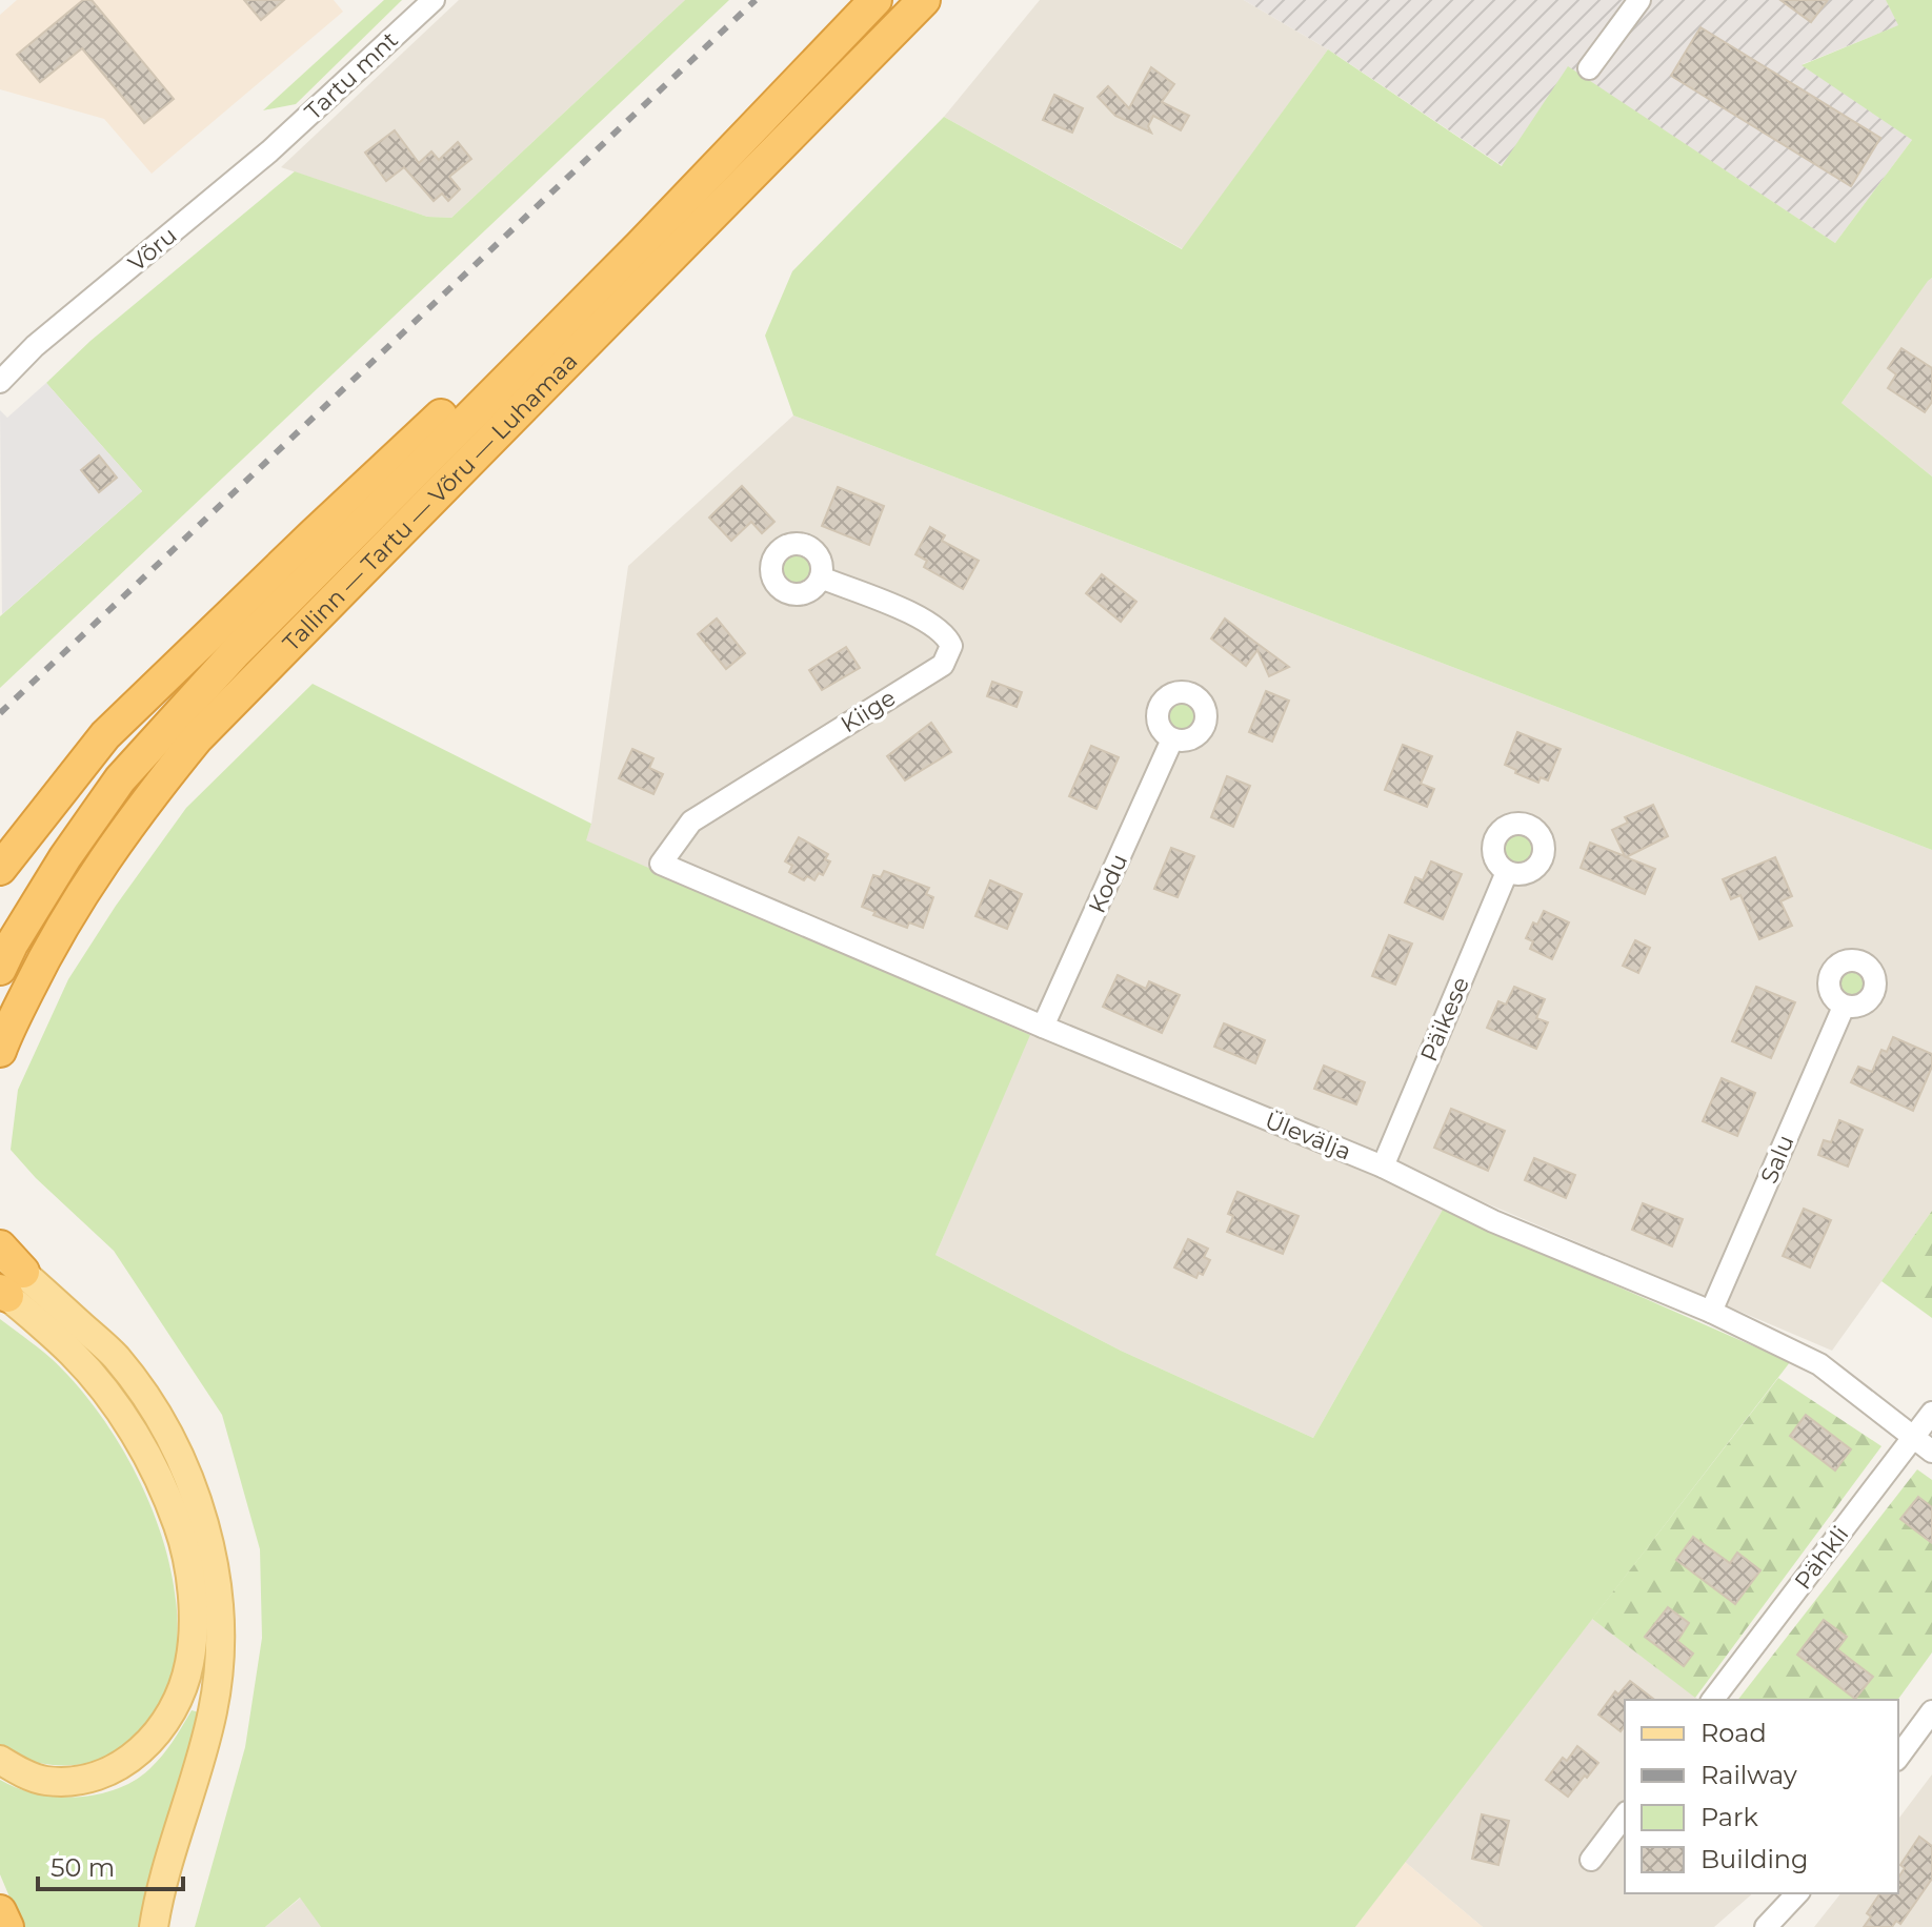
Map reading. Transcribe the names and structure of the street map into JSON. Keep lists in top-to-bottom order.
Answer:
{
  "streets": {
    "highway": ["Tallinn — Tartu — Võru — Luhamaa"],
    "street": [
      "Tartu mnt",
      "Võru",
      "Kiige",
      "Kodu",
      "Päikese",
      "Ülevälja",
      "Salu",
      "Pähkli"
    ]
  },
  "crossings": [
    ["Tartu mnt", "Võru"],
    ["Kiige", "Ülevälja"],
    ["Kodu", "Ülevälja"],
    ["Päikese", "Ülevälja"],
    ["Ülevälja", "Salu"],
    ["Ülevälja", "Pähkli"]
  ],
  "legend": [
    "Road",
    "Railway",
    "Park",
    "Building"
  ],
  "scale_bar": "50 m"
}
